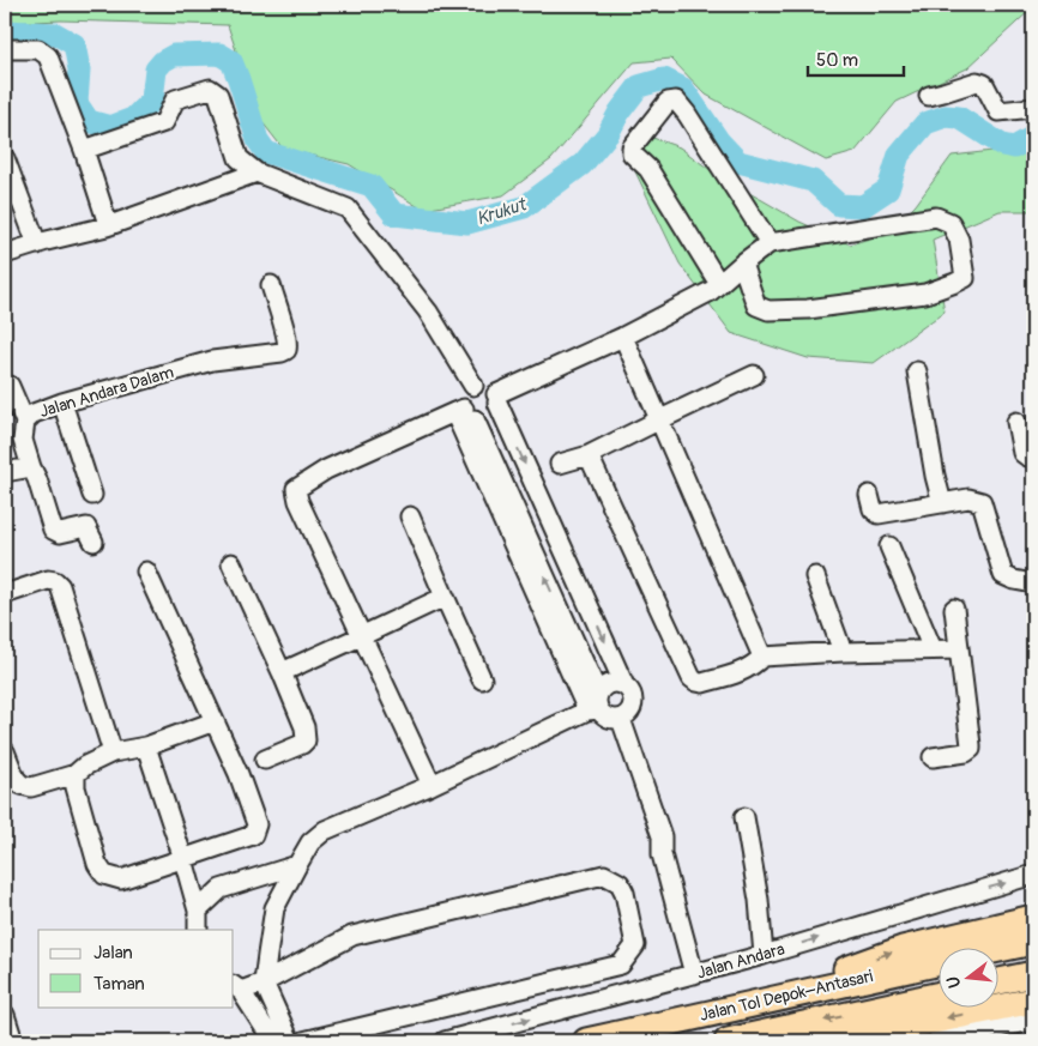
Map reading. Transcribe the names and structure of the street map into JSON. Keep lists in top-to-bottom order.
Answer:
{
  "streets": {
    "highway": ["Jalan Tol Depok–Antasari"],
    "street": ["Jalan Andara Dalam", "Jalan Andara"]
  },
  "one_way": ["Jalan Andara"],
  "water": ["Krukut"],
  "legend": ["Jalan", "Taman"],
  "scale_bar": "50 m",
  "north": "left"
}
